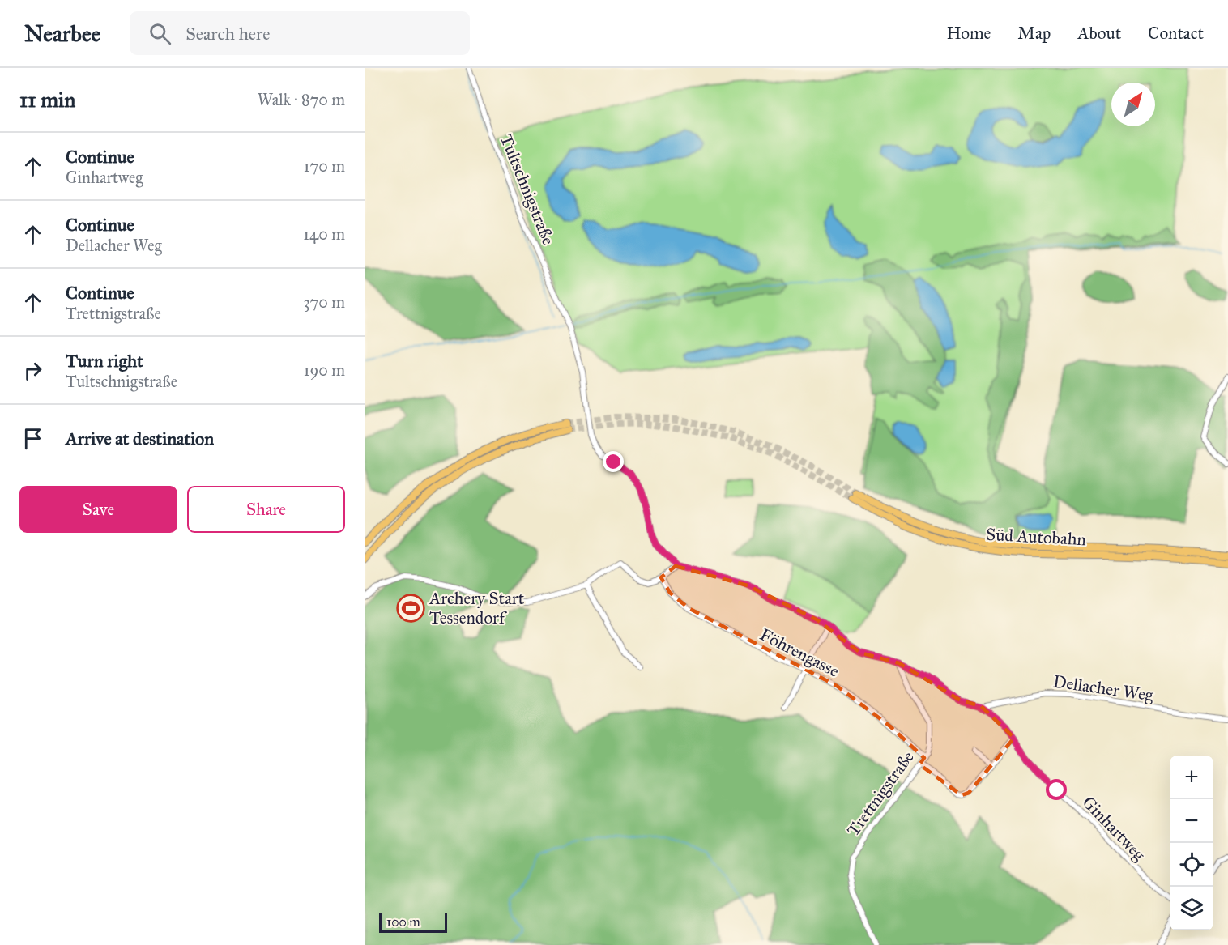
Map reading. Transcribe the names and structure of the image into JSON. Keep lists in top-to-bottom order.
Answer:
{
  "streets": {
    "highway": ["Süd Autobahn"],
    "street": [
      "Tultschnigstraße",
      "Föhrengasse",
      "Dellacher Weg",
      "Trettnigstraße",
      "Ginhartweg"
    ]
  },
  "crossings": [
    ["Föhrengasse", "Trettnigstraße"],
    ["Dellacher Weg", "Trettnigstraße"],
    ["Dellacher Weg", "Ginhartweg"]
  ],
  "places": {
    "sports": ["Archery Start Tessendorf"]
  },
  "scale_bar": "100 m",
  "north": "top right",
  "page": {
    "header": "Nearbee",
    "search": "Search here",
    "nav": [
      "Home",
      "Map",
      "About",
      "Contact"
    ],
    "heading": ["11 min", "Walk · 870 m"],
    "list": [
      ["Continue", "Ginhartweg", "170 m"],
      ["Continue", "Dellacher Weg", "140 m"],
      ["Continue", "Trettnigstraße", "370 m"],
      ["Turn right", "Tultschnigstraße", "190 m"],
      "Arrive at destination"
    ],
    "buttons": ["Save", "Share"],
    "map_buttons": ["+", "−"],
    "scale": "100 m"
  }
}
